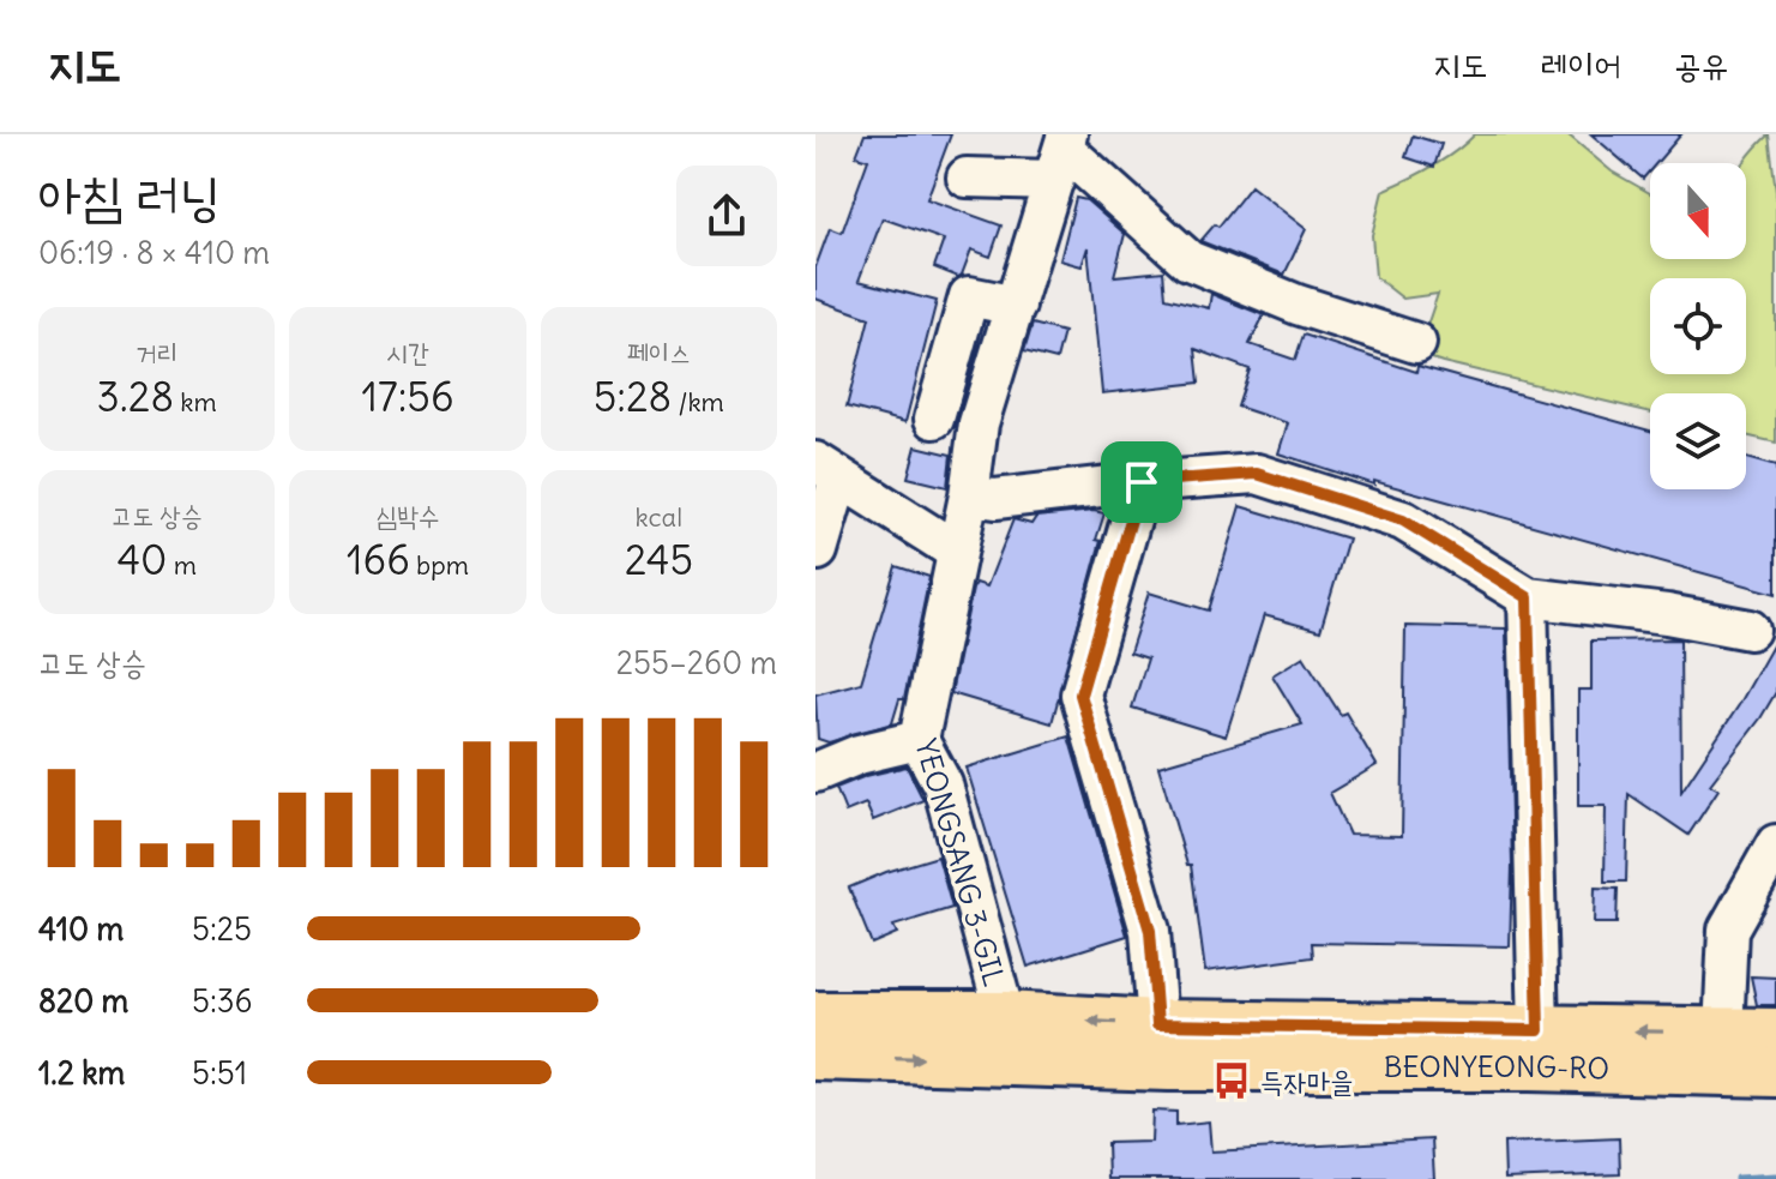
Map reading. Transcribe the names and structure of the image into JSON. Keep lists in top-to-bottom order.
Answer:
{
  "streets": {
    "main road": ["BEONYEONG-RO"],
    "street": ["YEONGSANG 3-GIL"]
  },
  "crossings": [
    ["YEONGSANG 3-GIL", "BEONYEONG-RO"]
  ],
  "places": {
    "bus stop": ["득자마을"]
  },
  "north": "bottom",
  "page": {
    "header": "지도",
    "nav": ["지도", "레이어", "공유"],
    "heading": ["아침 러닝", "06:19 · 8 × 410 m"],
    "stats": [
      ["거리", "3.28 km"],
      ["시간", "17:56"],
      ["페이스", "5:28 /km"],
      ["고도 상승", "40 m"],
      ["심박수", "166 bpm"],
      ["kcal", "245"]
    ],
    "chart": ["고도 상승", "255–260 m"],
    "list": [
      {
        "name": "410 m",
        "note": "5:25"
      },
      {
        "name": "820 m",
        "note": "5:36"
      },
      {
        "name": "1.2 km",
        "note": "5:51"
      }
    ]
  }
}
